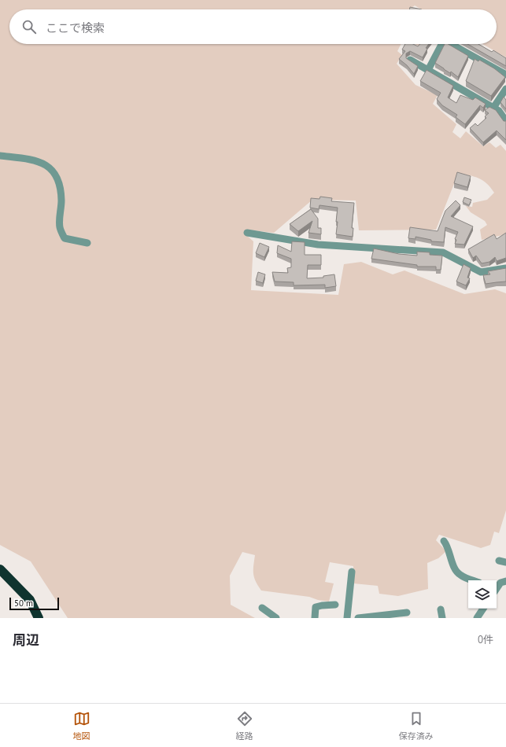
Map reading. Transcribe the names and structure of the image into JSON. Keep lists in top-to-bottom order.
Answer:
{
  "scale_bar": "50 m",
  "page": {
    "search": "ここで検索",
    "scale": "50 m",
    "heading": ["周辺", "0件"],
    "nav": ["地図", "経路", "保存済み"]
  }
}
